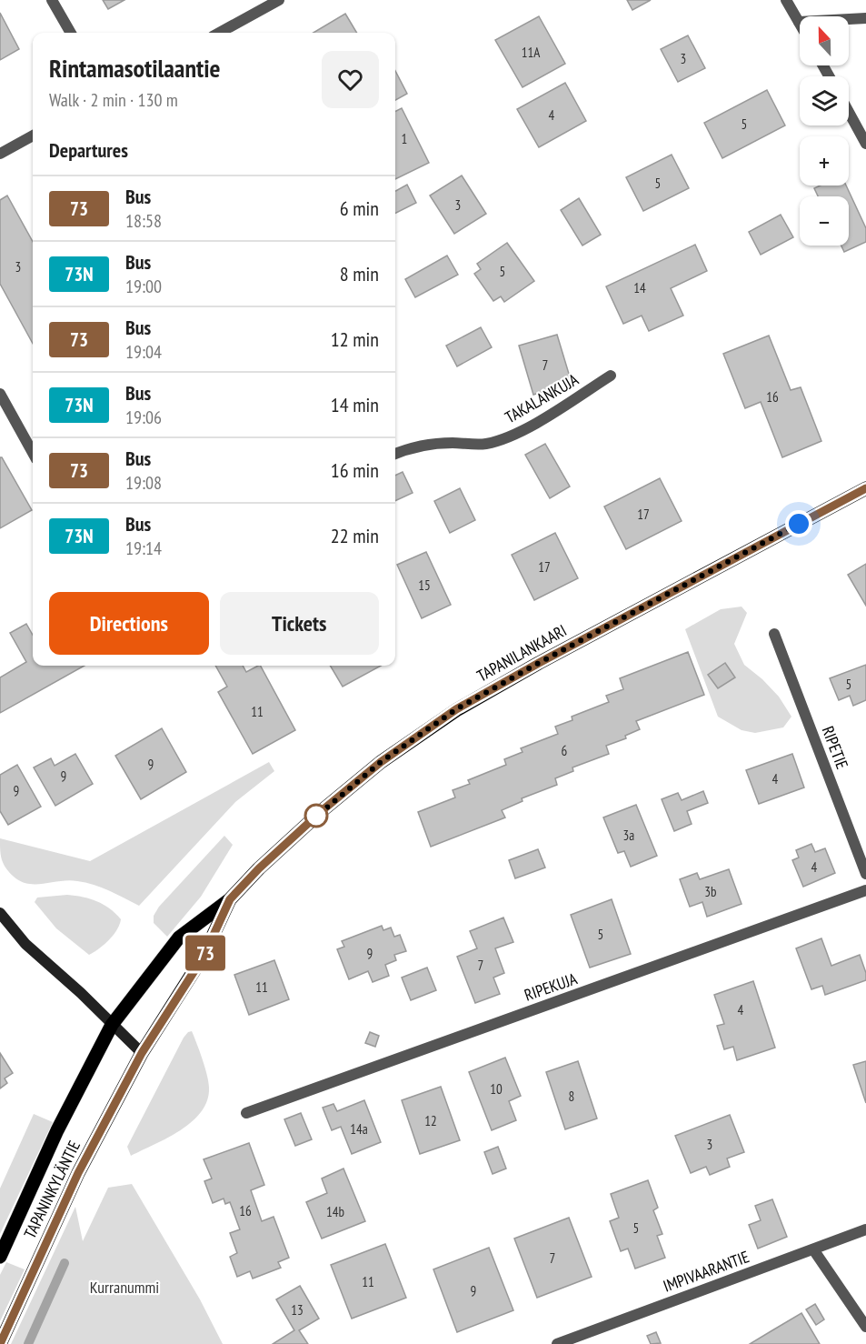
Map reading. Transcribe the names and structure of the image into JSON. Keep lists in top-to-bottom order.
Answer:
{
  "streets": {
    "main road": ["TAPANILANKAARI", "TAPANINKYLÄNTIE"],
    "street": [
      "TAKALANKUJA",
      "RIPETIE",
      "RIPEKUJA",
      "IMPIVAARANTIE"
    ]
  },
  "crossings": [
    ["TAPANILANKAARI", "TAPANINKYLÄNTIE"]
  ],
  "parks": ["Kurranummi"],
  "lines": ["bus line 73"],
  "house_numbers": [
    "11A",
    "3",
    "4",
    "5",
    "1",
    "5",
    "3",
    "3",
    "5",
    "14",
    "7",
    "16",
    "17",
    "17",
    "15",
    "5",
    "11",
    "6",
    "9",
    "9",
    "4",
    "9",
    "3a",
    "4",
    "3b",
    "5",
    "9",
    "7",
    "11",
    "4",
    "10",
    "8",
    "12",
    "14a",
    "3",
    "16",
    "14b",
    "5",
    "7",
    "11",
    "9",
    "13"
  ],
  "north": "top",
  "page": {
    "on_map": "73",
    "map_buttons": ["+", "−"],
    "heading": [
      ["Rintamasotilaantie", "Walk · 2 min · 130 m"],
      "Departures"
    ],
    "list": [
      {
        "mark": "73",
        "name": "Bus",
        "note": "18:58",
        "value": "6 min"
      },
      {
        "mark": "73N",
        "name": "Bus",
        "note": "19:00",
        "value": "8 min"
      },
      {
        "mark": "73",
        "name": "Bus",
        "note": "19:04",
        "value": "12 min"
      },
      {
        "mark": "73N",
        "name": "Bus",
        "note": "19:06",
        "value": "14 min"
      },
      {
        "mark": "73",
        "name": "Bus",
        "note": "19:08",
        "value": "16 min"
      },
      {
        "mark": "73N",
        "name": "Bus",
        "note": "19:14",
        "value": "22 min"
      }
    ],
    "buttons": ["Directions", "Tickets"]
  }
}
